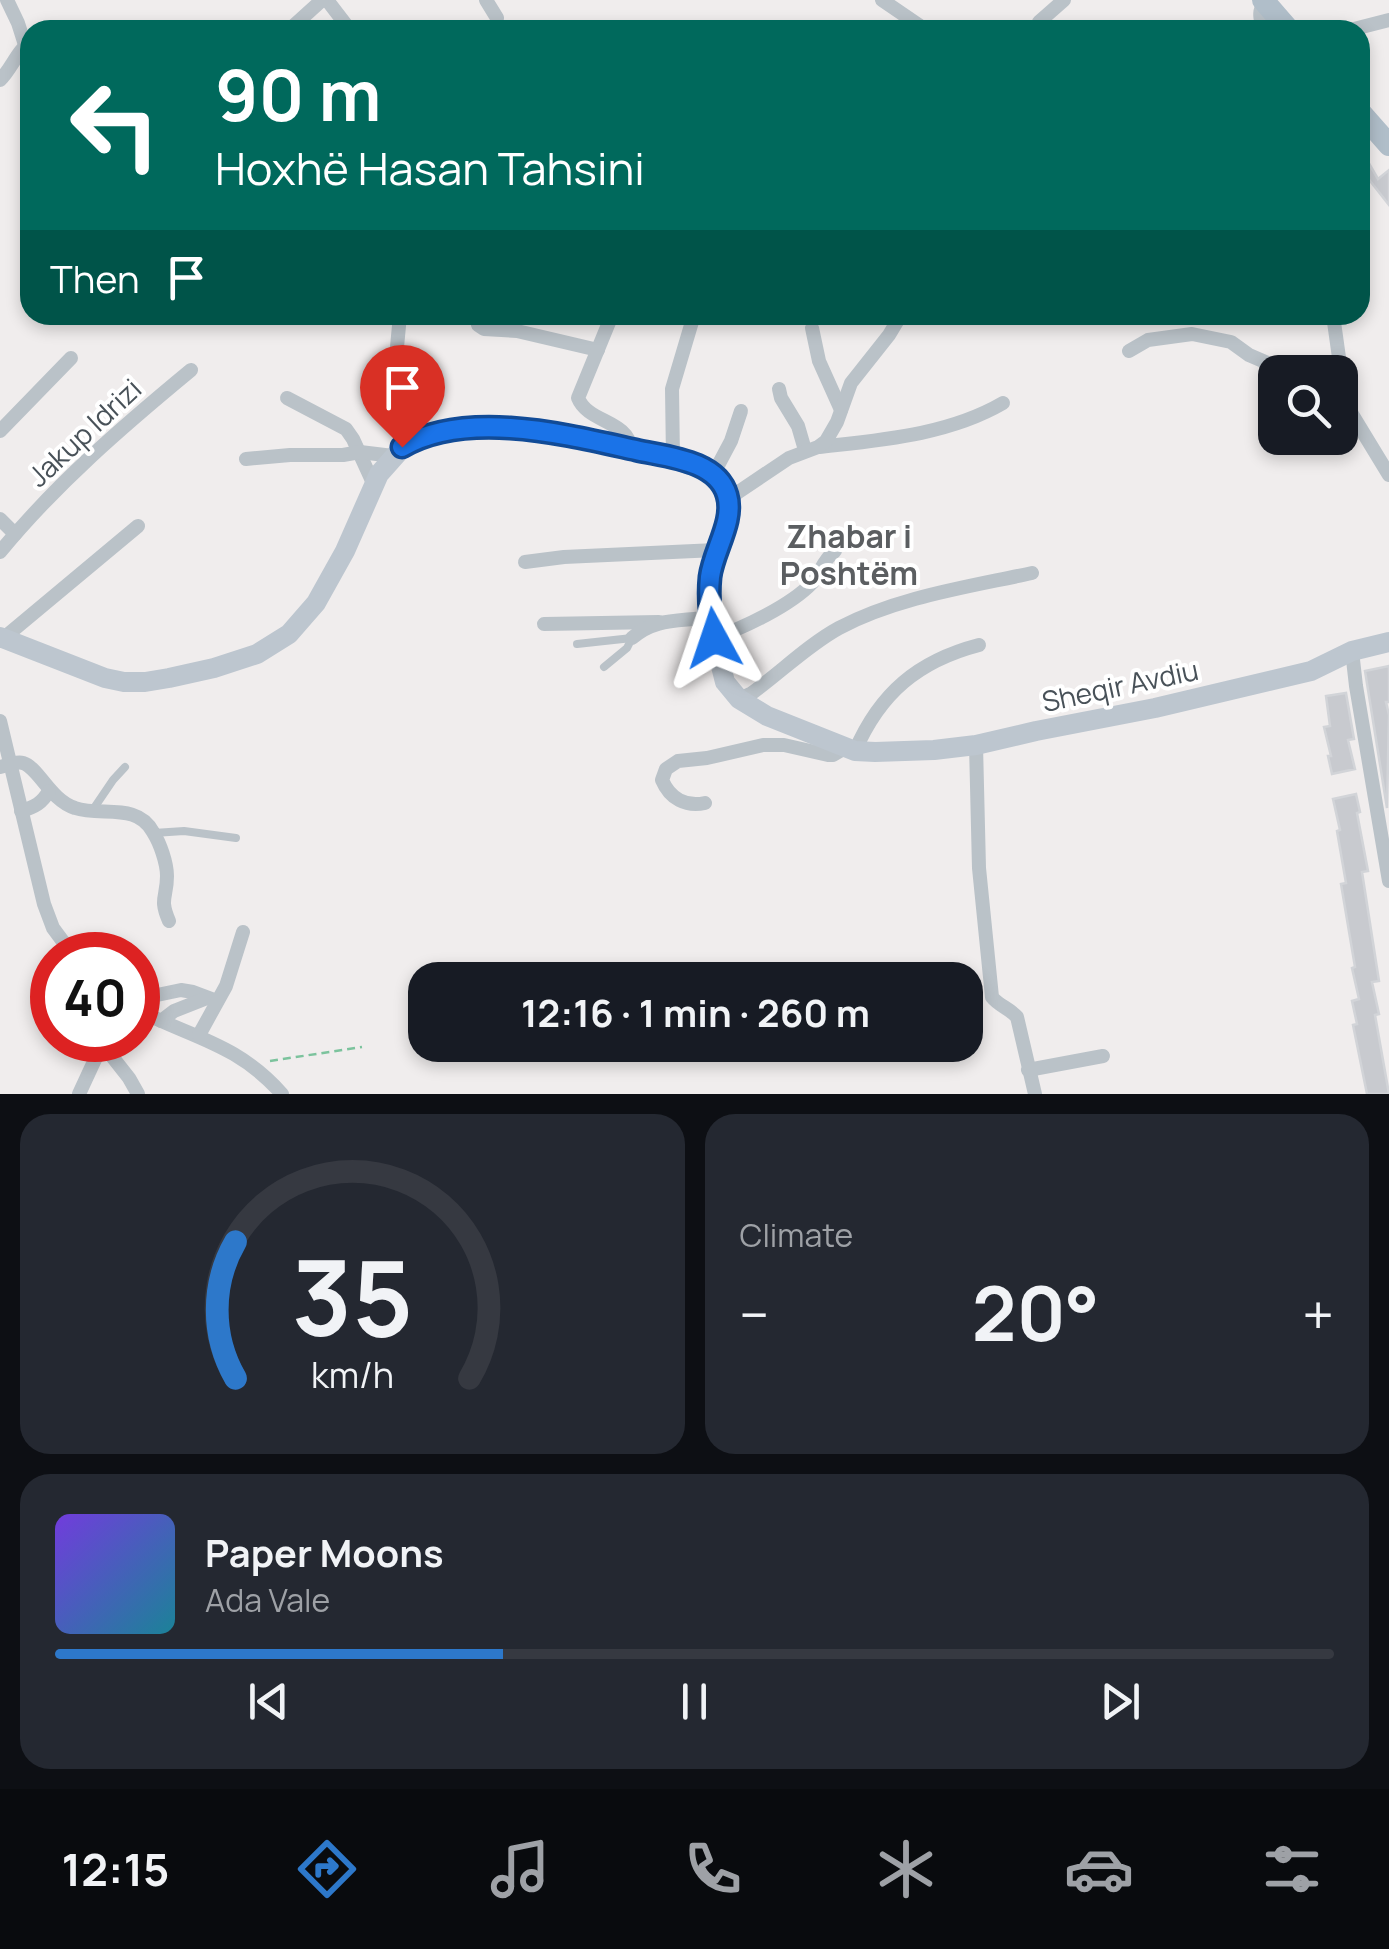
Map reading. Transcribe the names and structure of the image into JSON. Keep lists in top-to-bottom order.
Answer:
{
  "streets": {
    "street": ["Jakup Idrizi", "Sheqir Avdiu"]
  },
  "districts": ["Zhabar i Poshtëm"],
  "page": {
    "turn": ["90 m", "Hoxhë Hasan Tahsini"],
    "then": "Then",
    "limit": "40",
    "trip": "12:16 · 1 min · 260 m",
    "tile": "Climate",
    "heat": ["−", "20°", "+"],
    "song": ["Paper Moons", "Ada Vale"],
    "tabs": "12:15",
    "gauge": ["35", "km/h"]
  }
}
